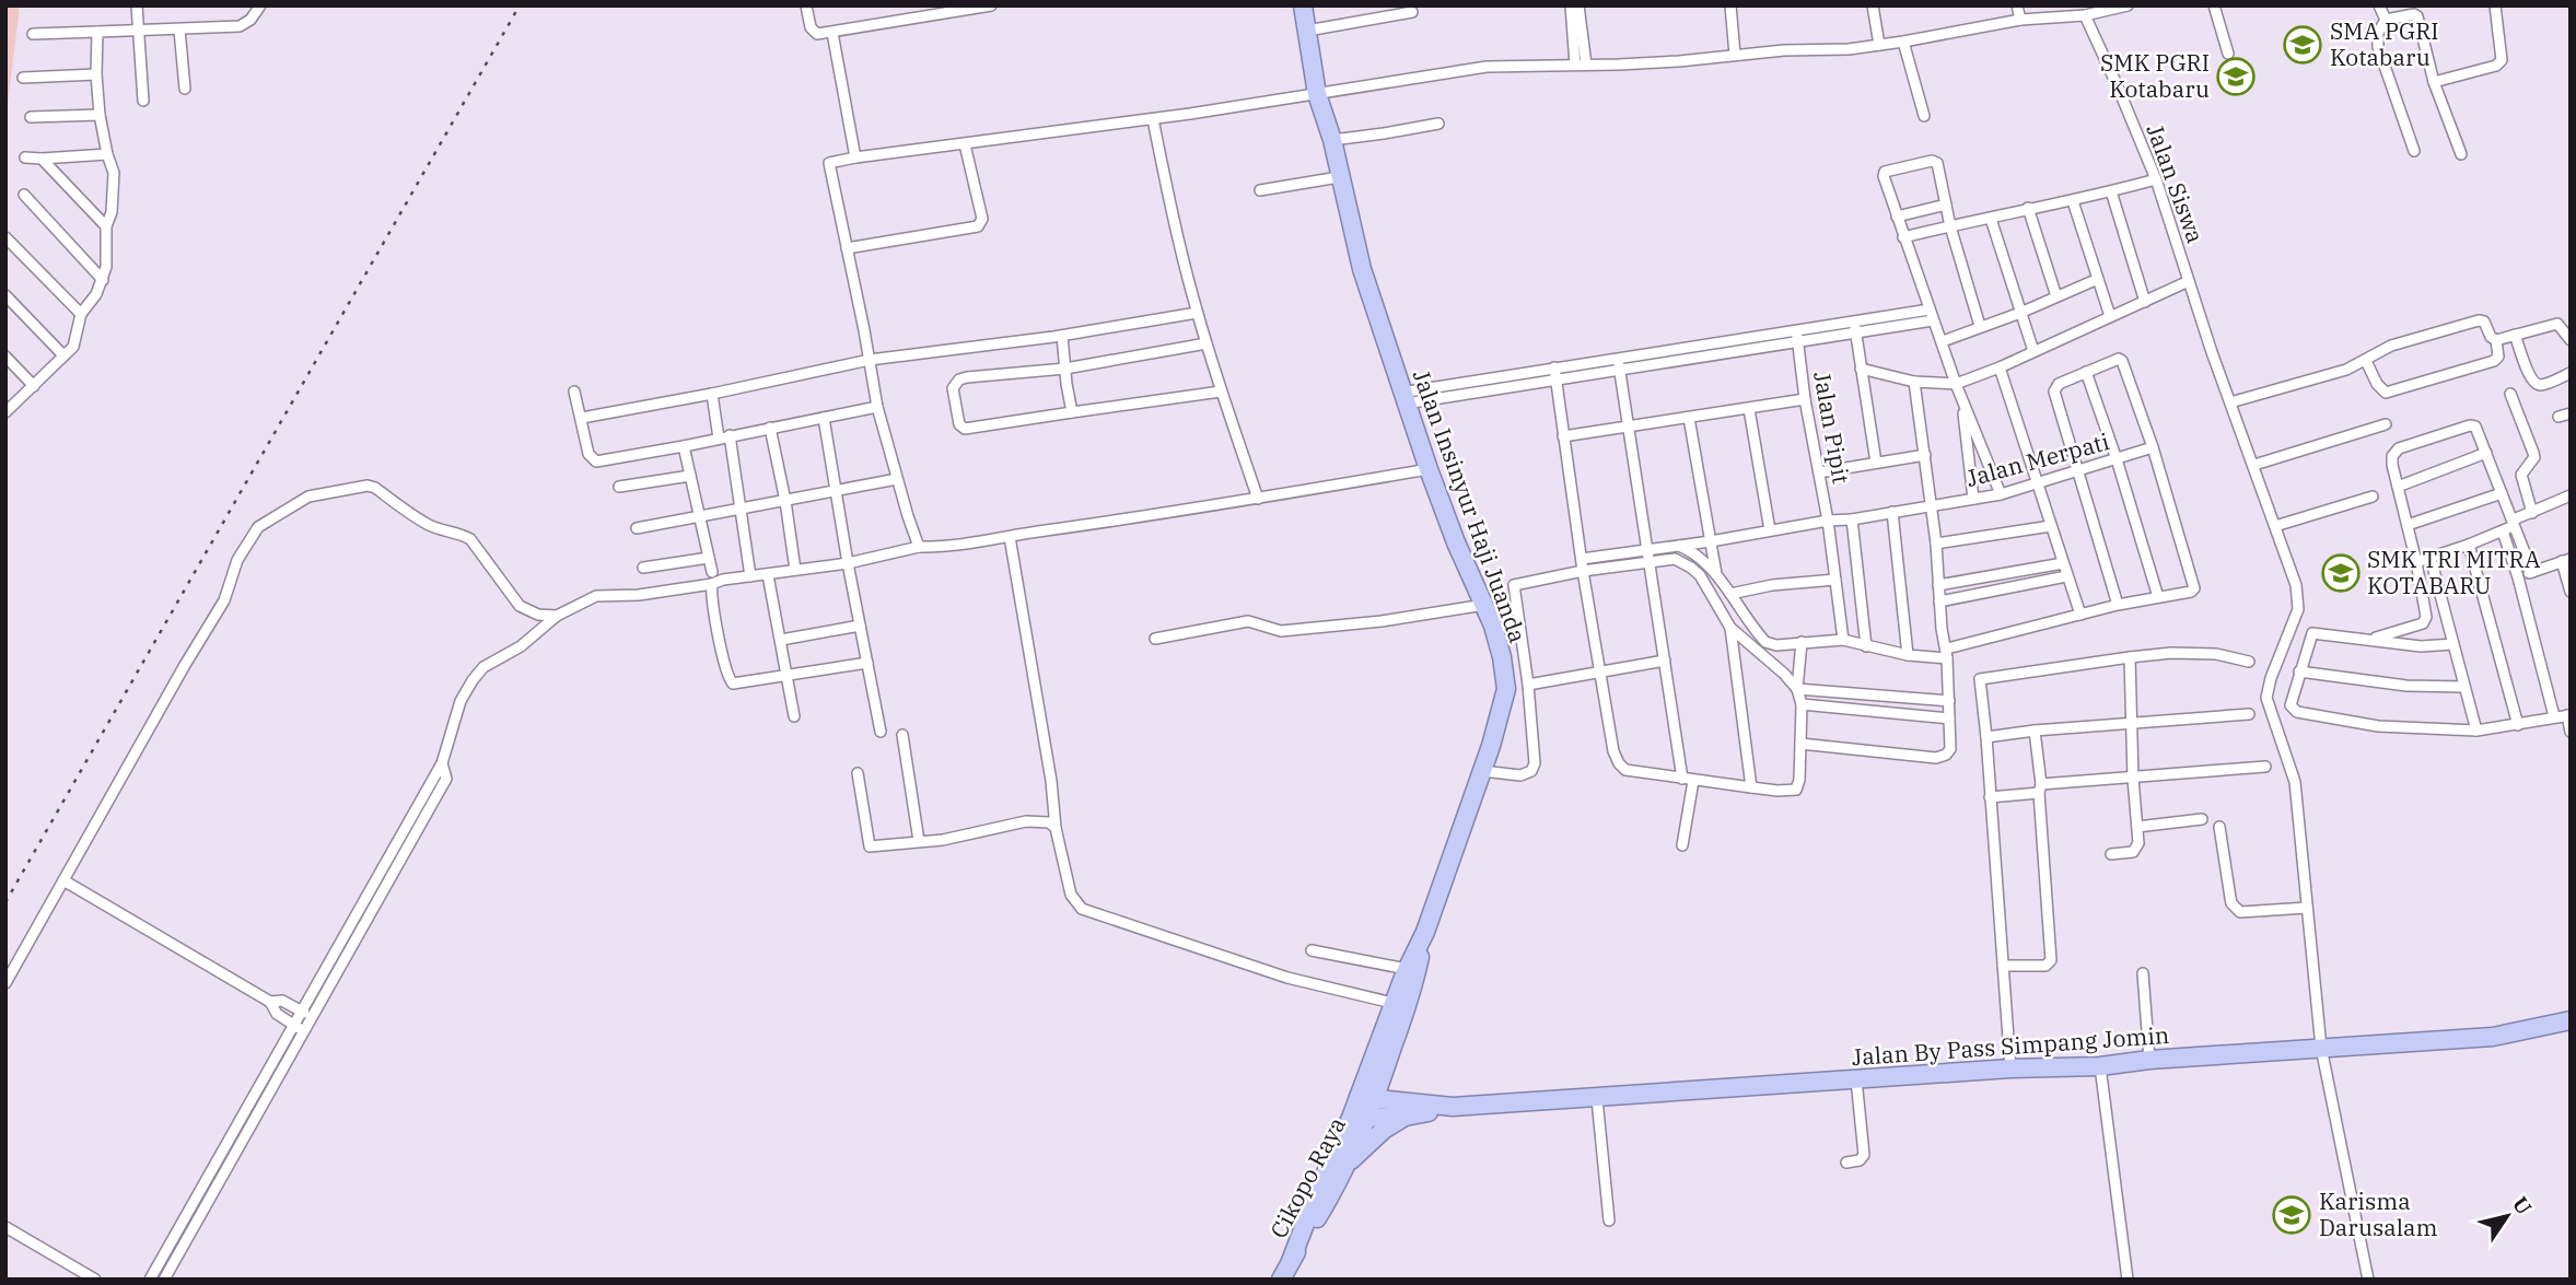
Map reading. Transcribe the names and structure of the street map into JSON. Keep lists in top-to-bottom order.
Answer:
{
  "streets": {
    "highway": ["Jalan Insinyur Haji Juanda", "Jalan By Pass Simpang Jomin", "Cikopo Raya"],
    "street": ["Jalan Siswa", "Jalan Pipit", "Jalan Merpati"]
  },
  "crossings": [
    ["Jalan Siswa", "Jalan By Pass Simpang Jomin"],
    ["Jalan Pipit", "Jalan Merpati"],
    ["Jalan Insinyur Haji Juanda", "Jalan By Pass Simpang Jomin"],
    ["Jalan By Pass Simpang Jomin", "Cikopo Raya"]
  ],
  "places": {
    "school or university": [
      "SMA PGRI Kotabaru",
      "SMK PGRI Kotabaru",
      "SMK TRI MITRA KOTABARU",
      "Karisma Darusalam"
    ]
  },
  "north": "top right"
}
